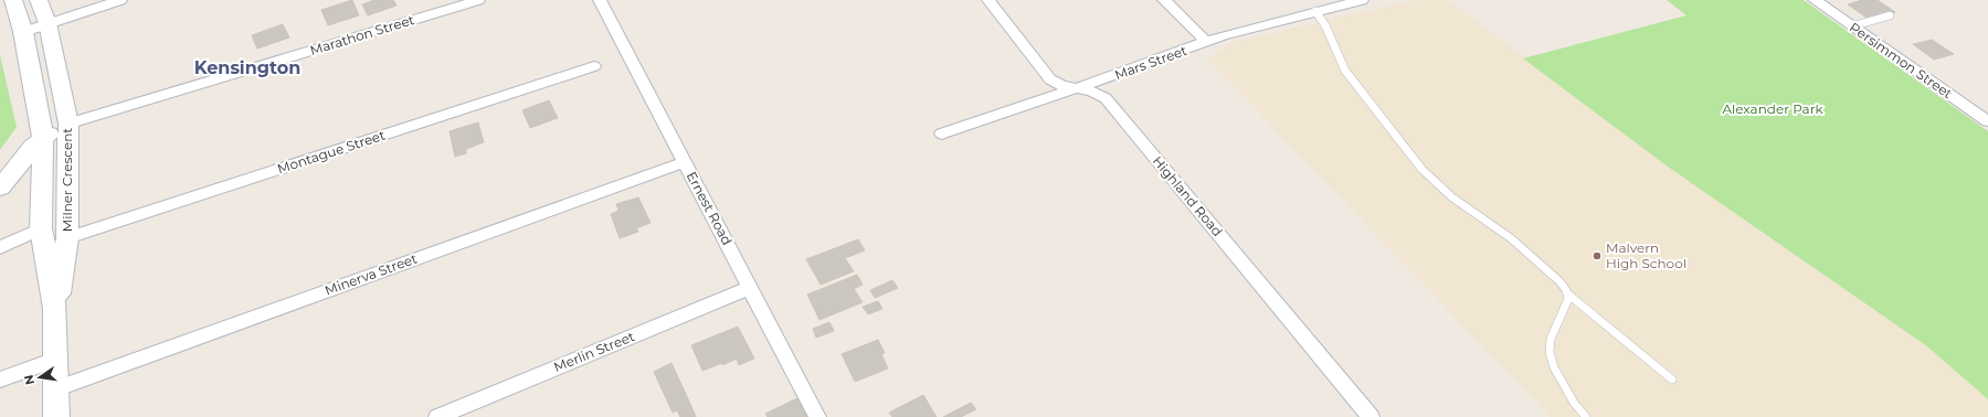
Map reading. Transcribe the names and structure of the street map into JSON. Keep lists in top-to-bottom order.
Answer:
{
  "streets": {
    "main road": ["Milner Crescent"],
    "street": [
      "Marathon Street",
      "Persimmon Street",
      "Mars Street",
      "Montague Street",
      "Highland Road",
      "Ernest Road",
      "Minerva Street",
      "Merlin Street"
    ]
  },
  "crossings": [
    ["Marathon Street", "Milner Crescent"],
    ["Mars Street", "Highland Road"],
    ["Montague Street", "Milner Crescent"],
    ["Ernest Road", "Minerva Street"],
    ["Ernest Road", "Merlin Street"]
  ],
  "districts": ["Kensington"],
  "parks": ["Alexander Park"],
  "places": ["Malvern High School"],
  "north": "left"
}
